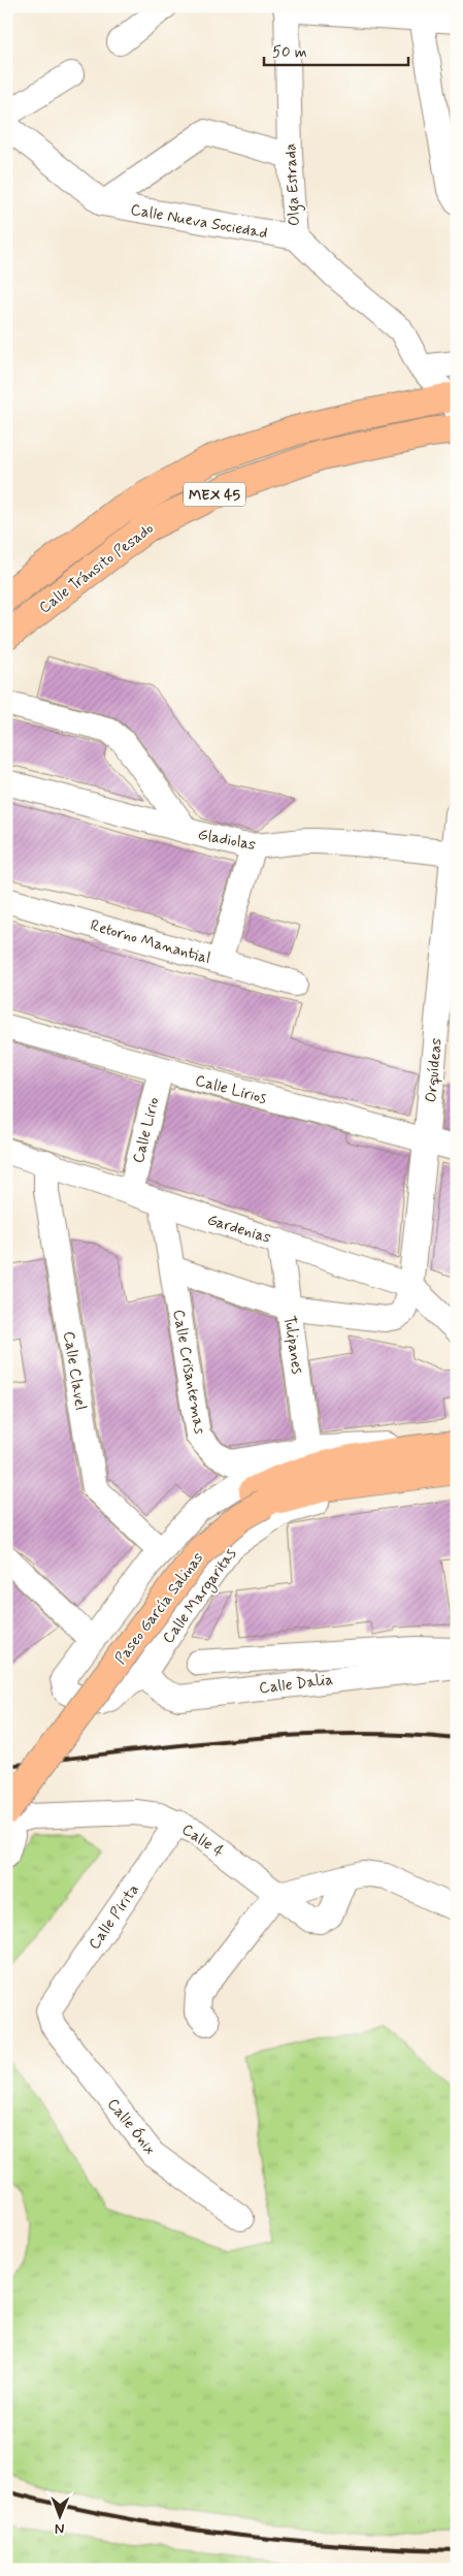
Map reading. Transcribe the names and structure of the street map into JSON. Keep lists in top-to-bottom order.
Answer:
{
  "streets": {
    "main road": ["MEX 45", "Calle Tránsito Pesado", "Paseo García Salinas"],
    "street": [
      "Olga Estrada",
      "Calle Nueva Sociedad",
      "Gladiolas",
      "Retorno Manantial",
      "Orquídeas",
      "Calle Lirios",
      "Calle Lirio",
      "Gardenias",
      "Tulipanes",
      "Calle Clavel",
      "Calle Crisantemas",
      "Calle Margaritas",
      "Calle Dalia",
      "Calle 4",
      "Calle Pirita",
      "Calle Ónix"
    ]
  },
  "crossings": [
    ["Olga Estrada", "Calle Nueva Sociedad"],
    ["Olga Estrada", "Calle Tránsito Pesado"],
    ["Gladiolas", "Orquídeas"],
    ["Orquídeas", "Calle Lirios"],
    ["Orquídeas", "Gardenias"],
    ["Orquídeas", "Tulipanes"],
    ["Calle Lirios", "Calle Lirio"],
    ["Calle Lirio", "Gardenias"],
    ["Gardenias", "Tulipanes"],
    ["Gardenias", "Calle Clavel"],
    ["Gardenias", "Calle Crisantemas"],
    ["Tulipanes", "Calle Crisantemas"],
    ["Calle Crisantemas", "Paseo García Salinas"],
    ["Calle Margaritas", "Paseo García Salinas"],
    ["Calle Margaritas", "Calle Dalia"],
    ["Calle 4", "Calle Pirita"],
    ["Calle Pirita", "Calle Ónix"]
  ],
  "scale_bar": "50 m",
  "north": "bottom"
}
